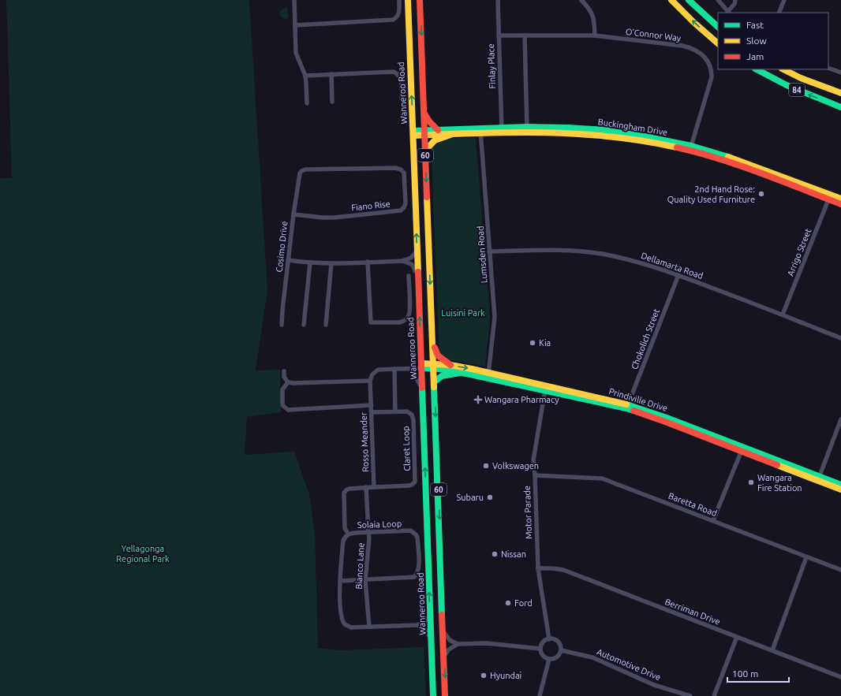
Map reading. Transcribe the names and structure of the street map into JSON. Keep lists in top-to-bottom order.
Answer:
{
  "streets": {
    "main road": [
      "84",
      "Wanneroo Road",
      "Buckingham Drive",
      "60",
      "Prindiville Drive"
    ],
    "street": [
      "O'Connor Way",
      "Finlay Place",
      "Fiano Rise",
      "Cosimo Drive",
      "Arrigo Street",
      "Lumsden Road",
      "Dellamarta Road",
      "Chokolich Street",
      "Rosso Meander",
      "Claret Loop",
      "Baretta Road",
      "Motor Parade",
      "Solaia Loop",
      "Bianco Lane",
      "Berriman Drive",
      "Automotive Drive"
    ]
  },
  "crossings": [
    ["O'Connor Way", "Finlay Place"],
    ["O'Connor Way", "Buckingham Drive"],
    ["Finlay Place", "Buckingham Drive"],
    ["Wanneroo Road", "Buckingham Drive"],
    ["Wanneroo Road", "Prindiville Drive"],
    ["Buckingham Drive", "60"],
    ["Buckingham Drive", "Arrigo Street"],
    ["Buckingham Drive", "Lumsden Road"],
    ["60", "Prindiville Drive"],
    ["Fiano Rise", "Cosimo Drive"],
    ["Arrigo Street", "Dellamarta Road"],
    ["Lumsden Road", "Dellamarta Road"],
    ["Lumsden Road", "Prindiville Drive"],
    ["Dellamarta Road", "Chokolich Street"],
    ["Chokolich Street", "Prindiville Drive"],
    ["Prindiville Drive", "Motor Parade"],
    ["Rosso Meander", "Claret Loop"],
    ["Baretta Road", "Motor Parade"],
    ["Motor Parade", "Berriman Drive"],
    ["Motor Parade", "Automotive Drive"],
    ["Solaia Loop", "Bianco Lane"]
  ],
  "parks": ["Luisini Park", "Yellagonga Regional Park"],
  "places": {
    "other": [
      "2nd Hand Rose: Quality Used Furniture",
      "Kia",
      "Volkswagen",
      "Wangara Fire Station",
      "Subaru",
      "Nissan",
      "Ford",
      "Hyundai"
    ],
    "health": ["Wangara Pharmacy"]
  },
  "legend": ["Fast", "Slow", "Jam"],
  "scale_bar": "100 m"
}
